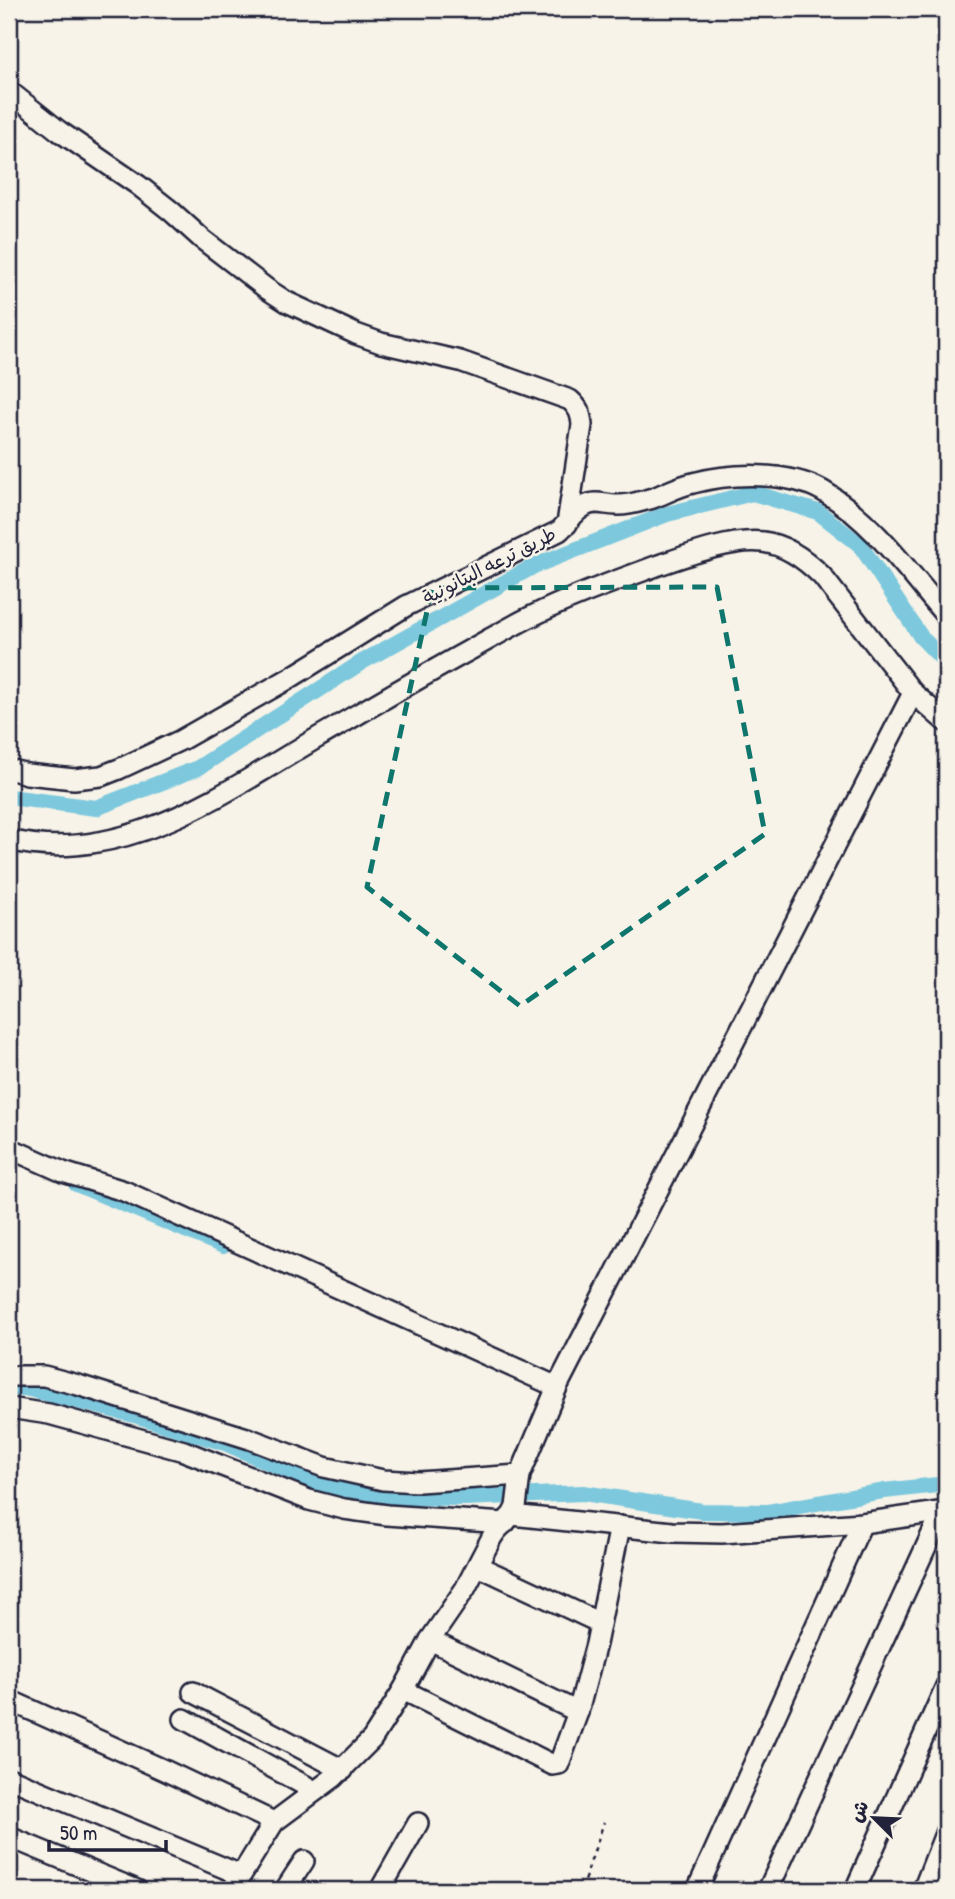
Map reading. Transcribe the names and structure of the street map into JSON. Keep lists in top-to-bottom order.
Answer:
{
  "streets": {
    "street": ["طريق ترعه البتانونية"]
  },
  "scale_bar": "50 m",
  "north": "top left"
}
